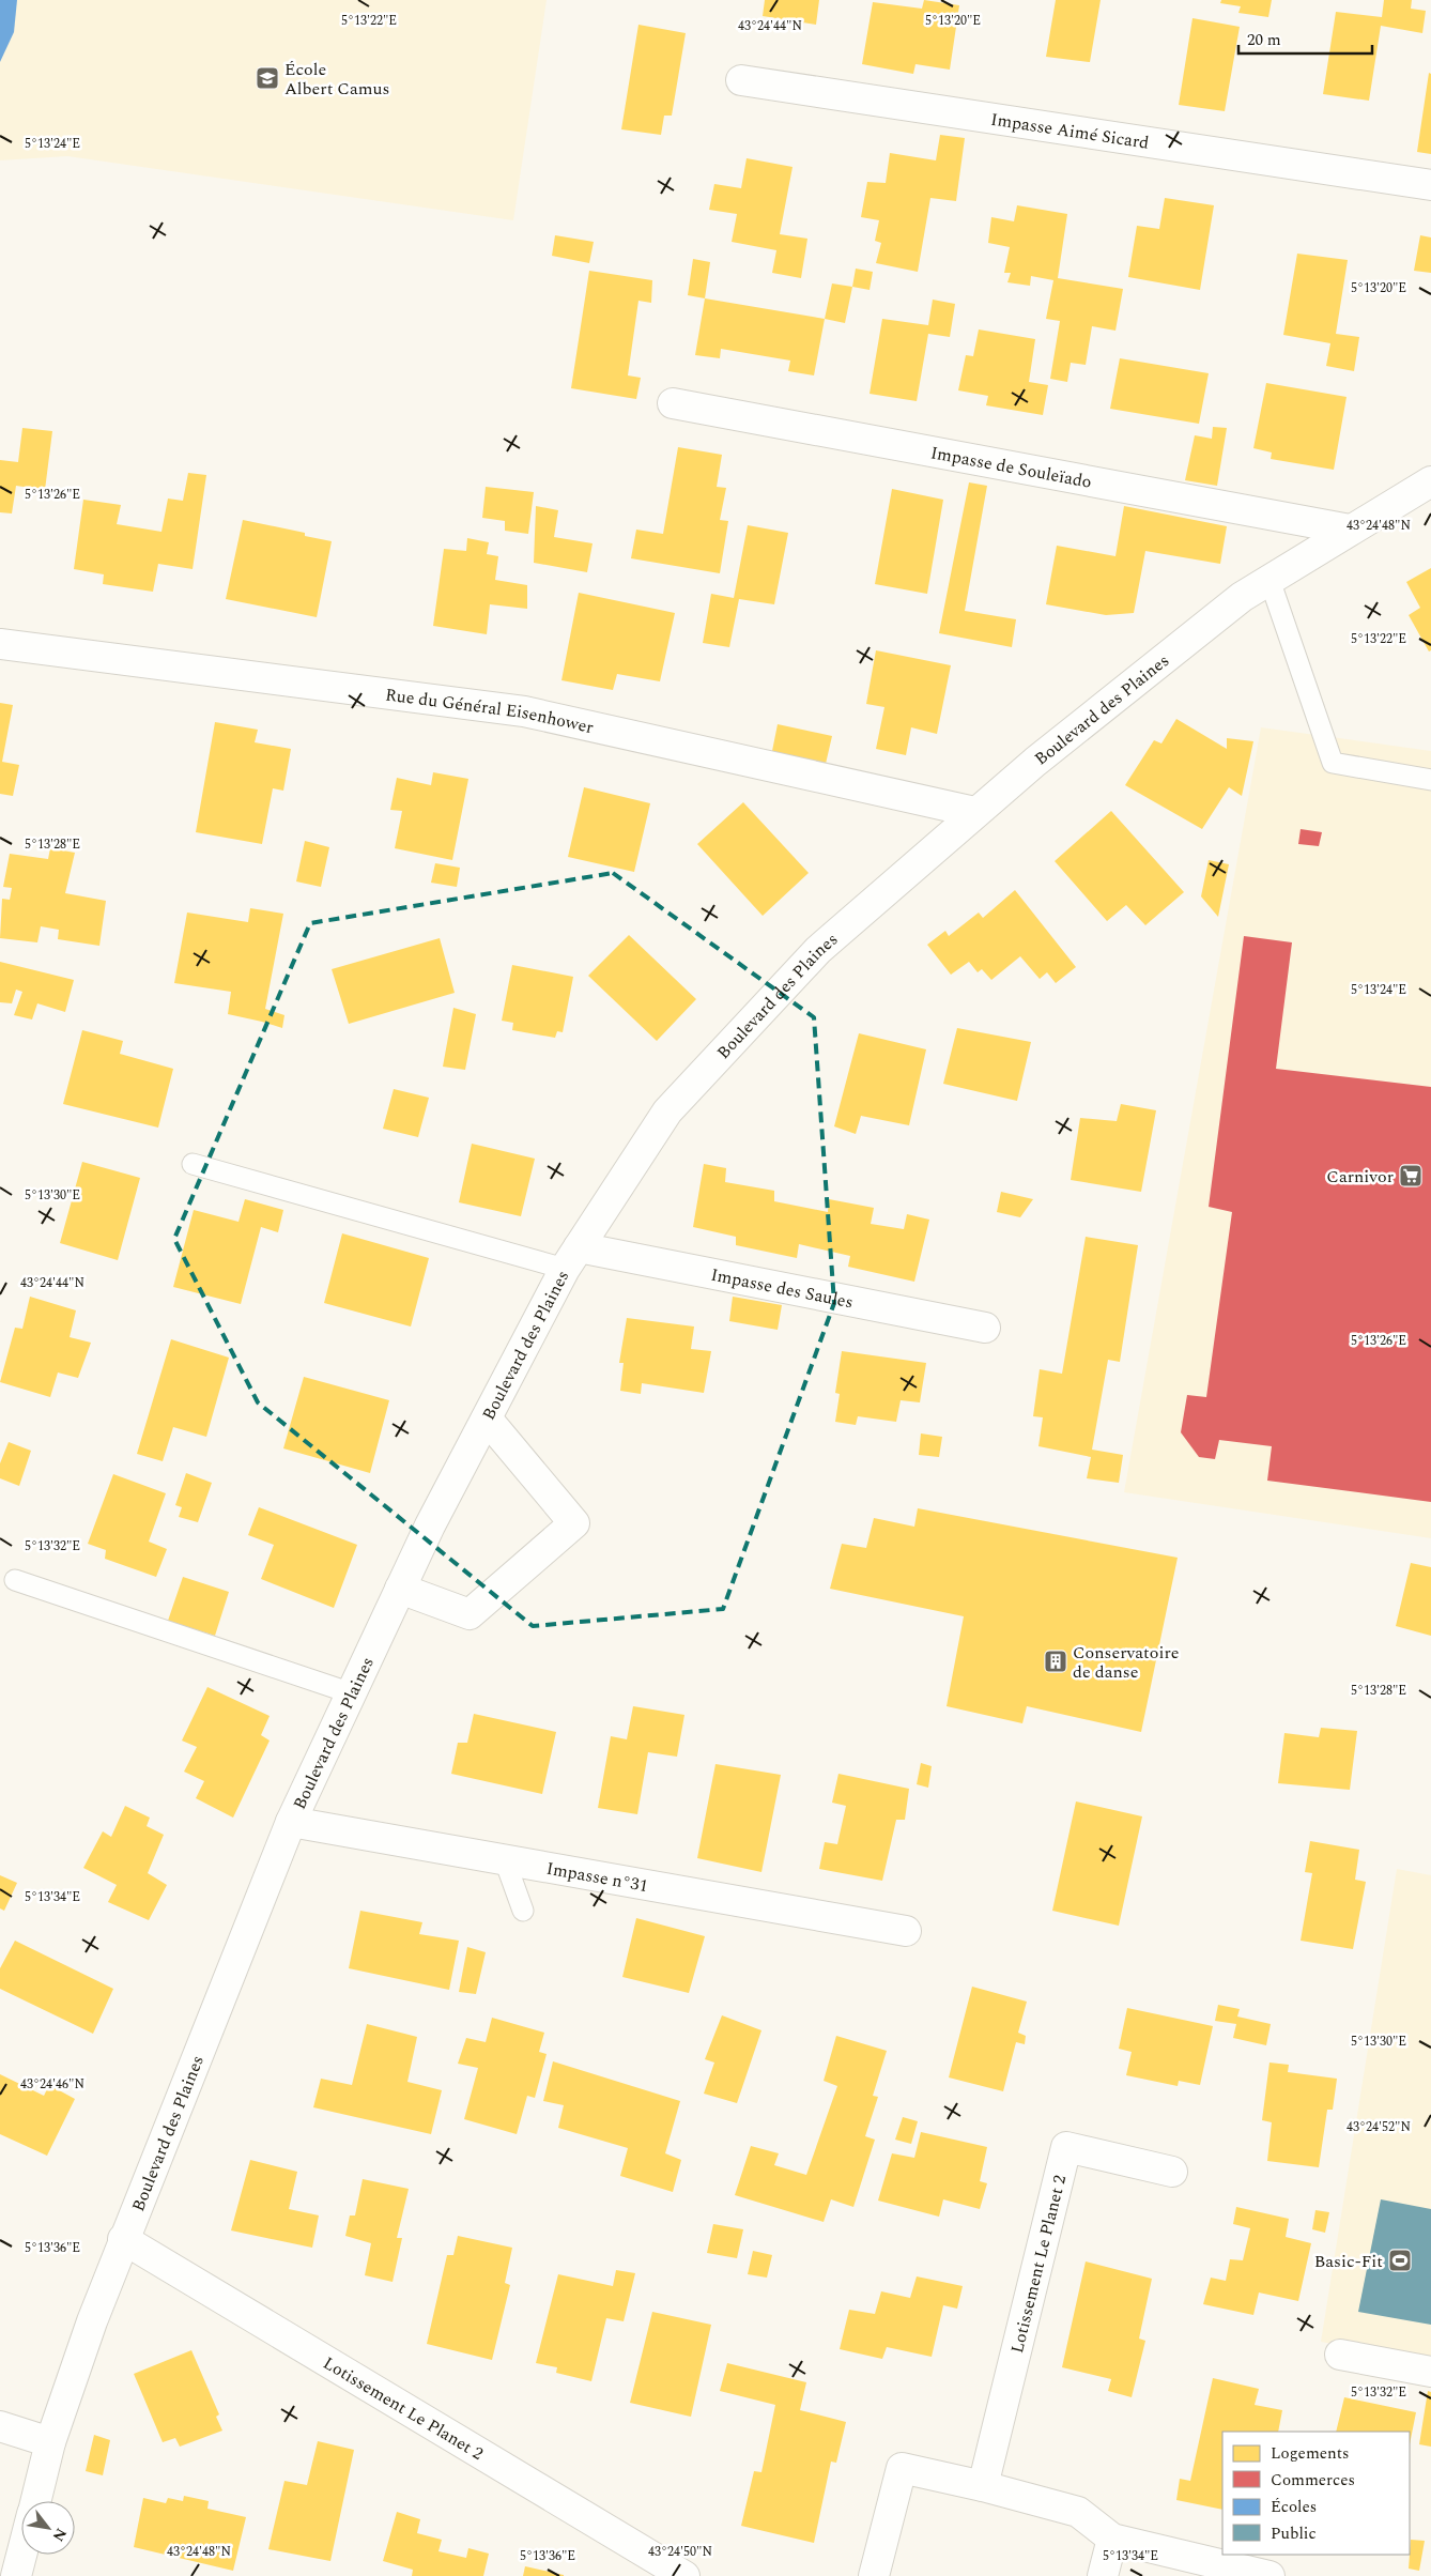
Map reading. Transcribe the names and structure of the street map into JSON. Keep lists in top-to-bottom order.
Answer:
{
  "streets": {
    "street": [
      "Impasse Aimé Sicard",
      "Impasse de Souleïado",
      "Boulevard des Plaines",
      "Rue du Général Eisenhower",
      "Impasse des Saules",
      "Impasse n°31",
      "Lotissement Le Planet 2"
    ]
  },
  "crossings": [
    ["Impasse de Souleïado", "Boulevard des Plaines"],
    ["Boulevard des Plaines", "Rue du Général Eisenhower"],
    ["Boulevard des Plaines", "Impasse des Saules"],
    ["Boulevard des Plaines", "Impasse n°31"],
    ["Boulevard des Plaines", "Lotissement Le Planet 2"]
  ],
  "places": {
    "school or university": ["École Albert Camus"],
    "supermarket": ["Carnivor"],
    "building": ["Conservatoire de danse"],
    "sports": ["Basic-Fit"]
  },
  "legend": [
    "Logements",
    "Commerces",
    "Écoles",
    "Public"
  ],
  "scale_bar": "20 m",
  "north": "bottom right",
  "coordinates": [
    "5°13'22\"E",
    "5°13'20\"E",
    "43°24'44\"N",
    "5°13'24\"E",
    "5°13'26\"E",
    "43°24'48\"N",
    "5°13'28\"E",
    "5°13'30\"E",
    "5°13'32\"E",
    "5°13'34\"E",
    "43°24'46\"N",
    "43°24'52\"N",
    "5°13'36\"E",
    "43°24'50\"N"
  ]
}
